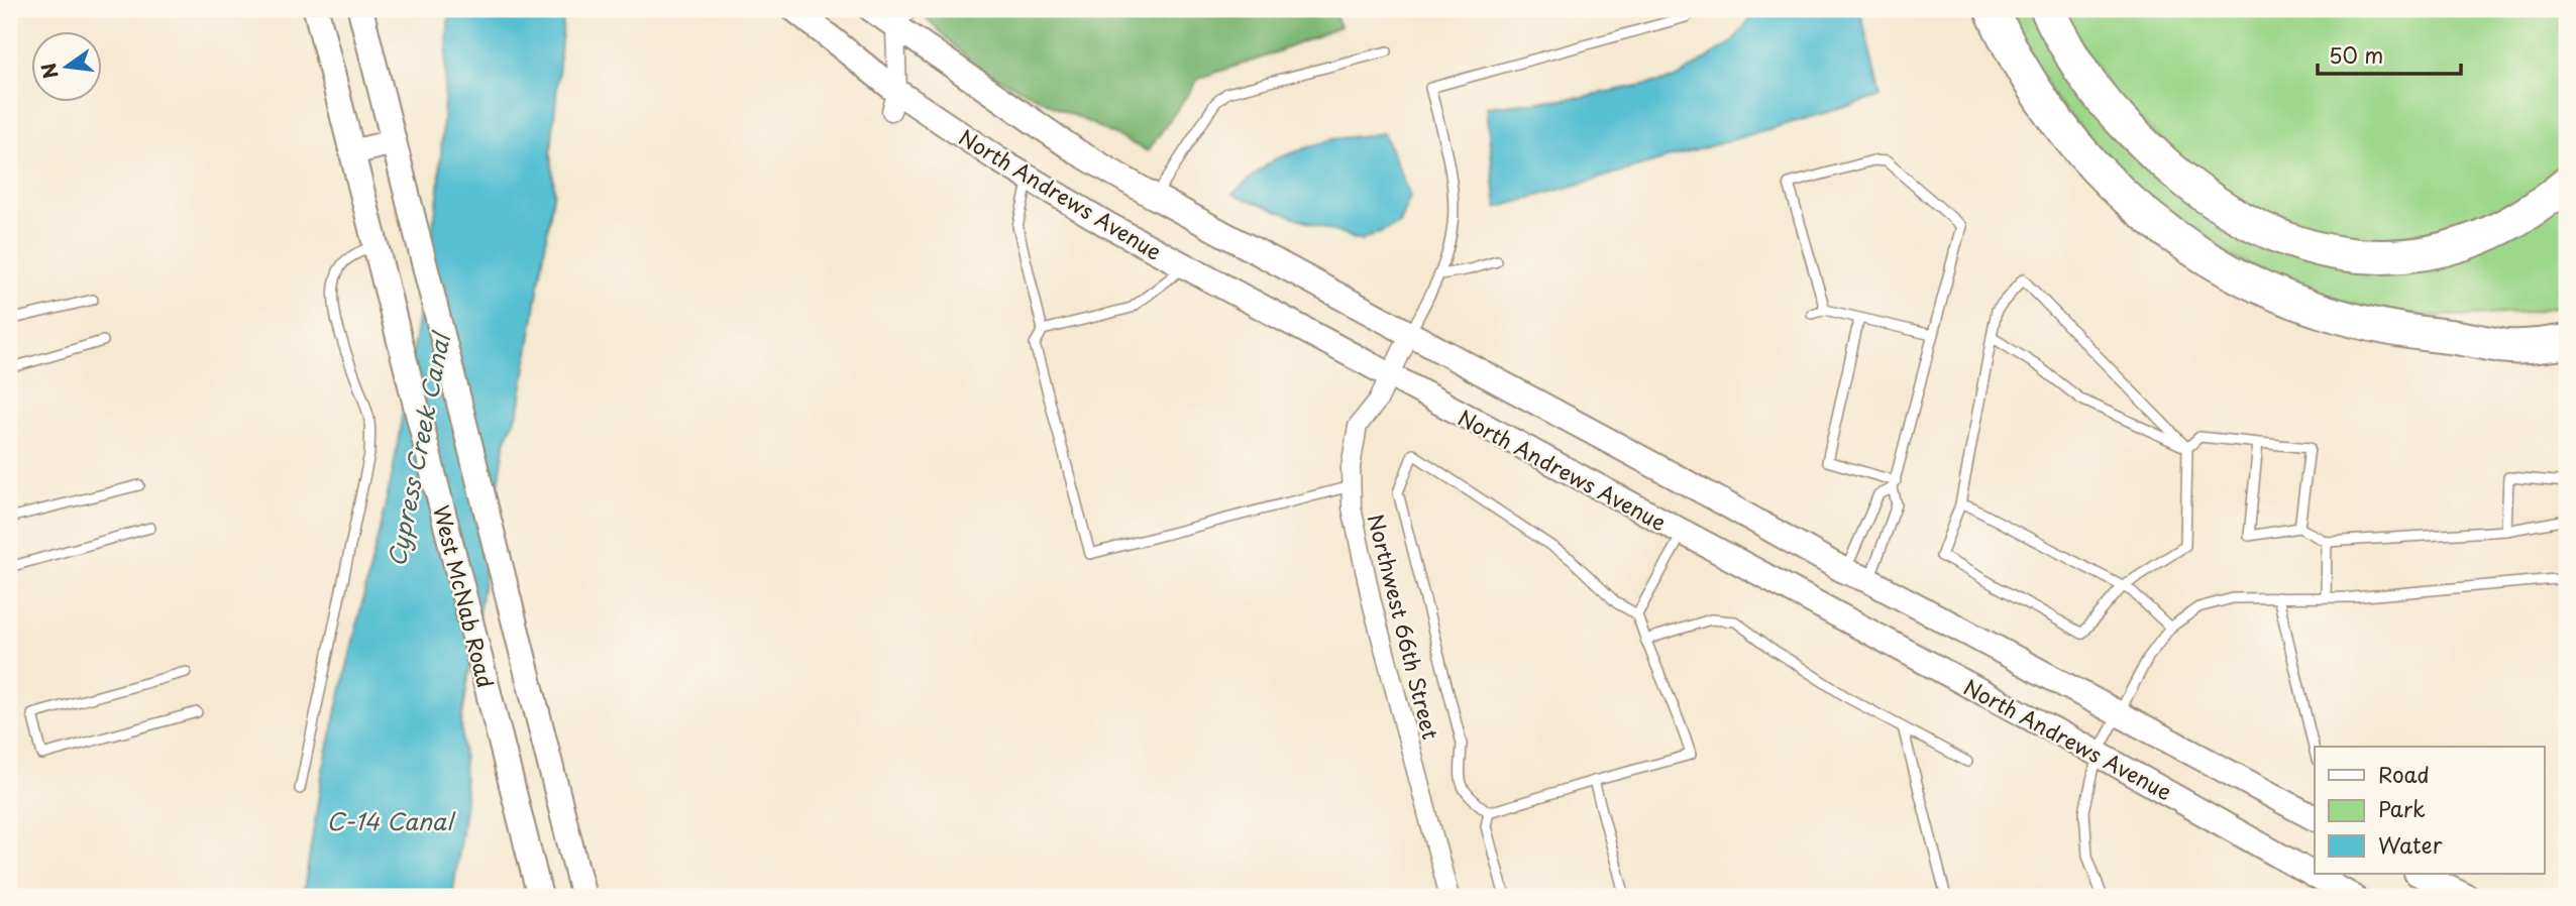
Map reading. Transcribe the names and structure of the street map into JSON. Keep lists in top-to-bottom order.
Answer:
{
  "streets": {
    "main road": ["North Andrews Avenue", "West McNab Road"],
    "street": ["Northwest 66th Street"]
  },
  "crossings": [
    ["North Andrews Avenue", "Northwest 66th Street"]
  ],
  "water": ["Cypress Creek Canal", "C-14 Canal"],
  "legend": ["Road", "Park", "Water"],
  "scale_bar": "50 m",
  "north": "left"
}
